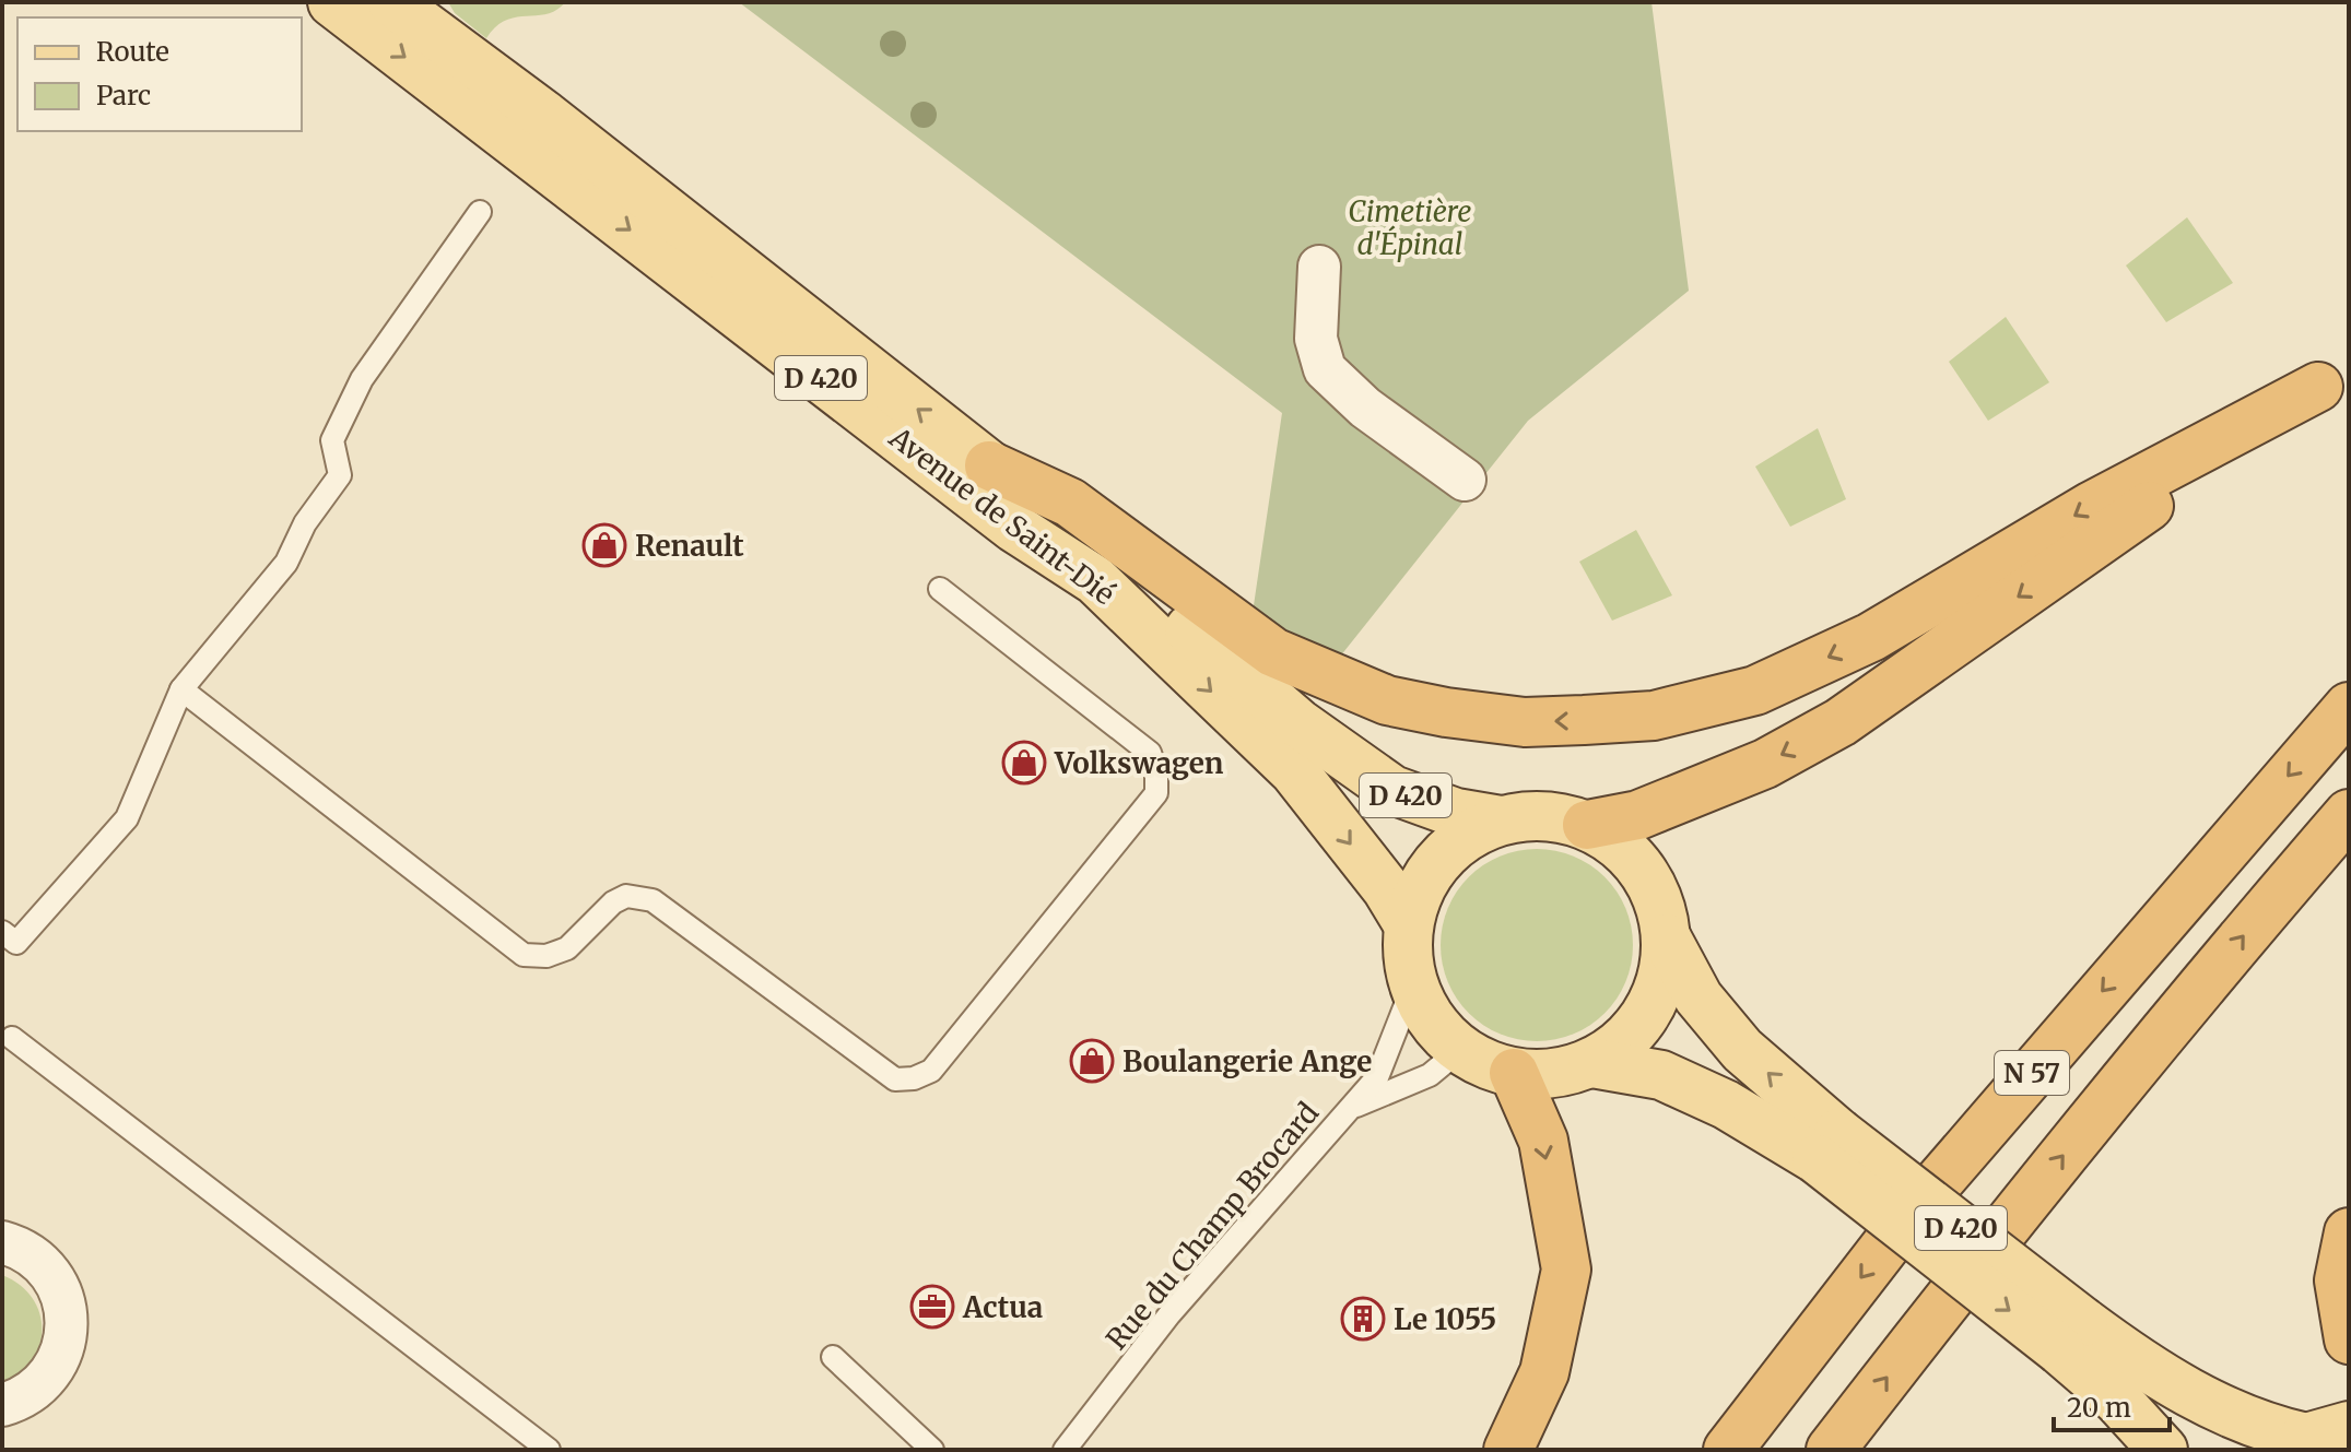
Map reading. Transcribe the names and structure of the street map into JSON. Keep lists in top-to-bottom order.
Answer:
{
  "streets": {
    "highway": ["N 57"],
    "main road": ["D 420", "Avenue de Saint-Dié"],
    "lane": ["Rue du Champ Brocard"]
  },
  "crossings": [
    ["D 420", "Avenue de Saint-Dié"],
    ["D 420", "Rue du Champ Brocard"],
    ["Avenue de Saint-Dié", "Rue du Champ Brocard"]
  ],
  "parks": ["Cimetière d'Épinal"],
  "places": {
    "shop": ["Renault", "Volkswagen", "Boulangerie Ange"],
    "office": ["Actua"],
    "building": ["Le 1055"]
  },
  "legend": ["Route", "Parc"],
  "scale_bar": "20 m"
}
